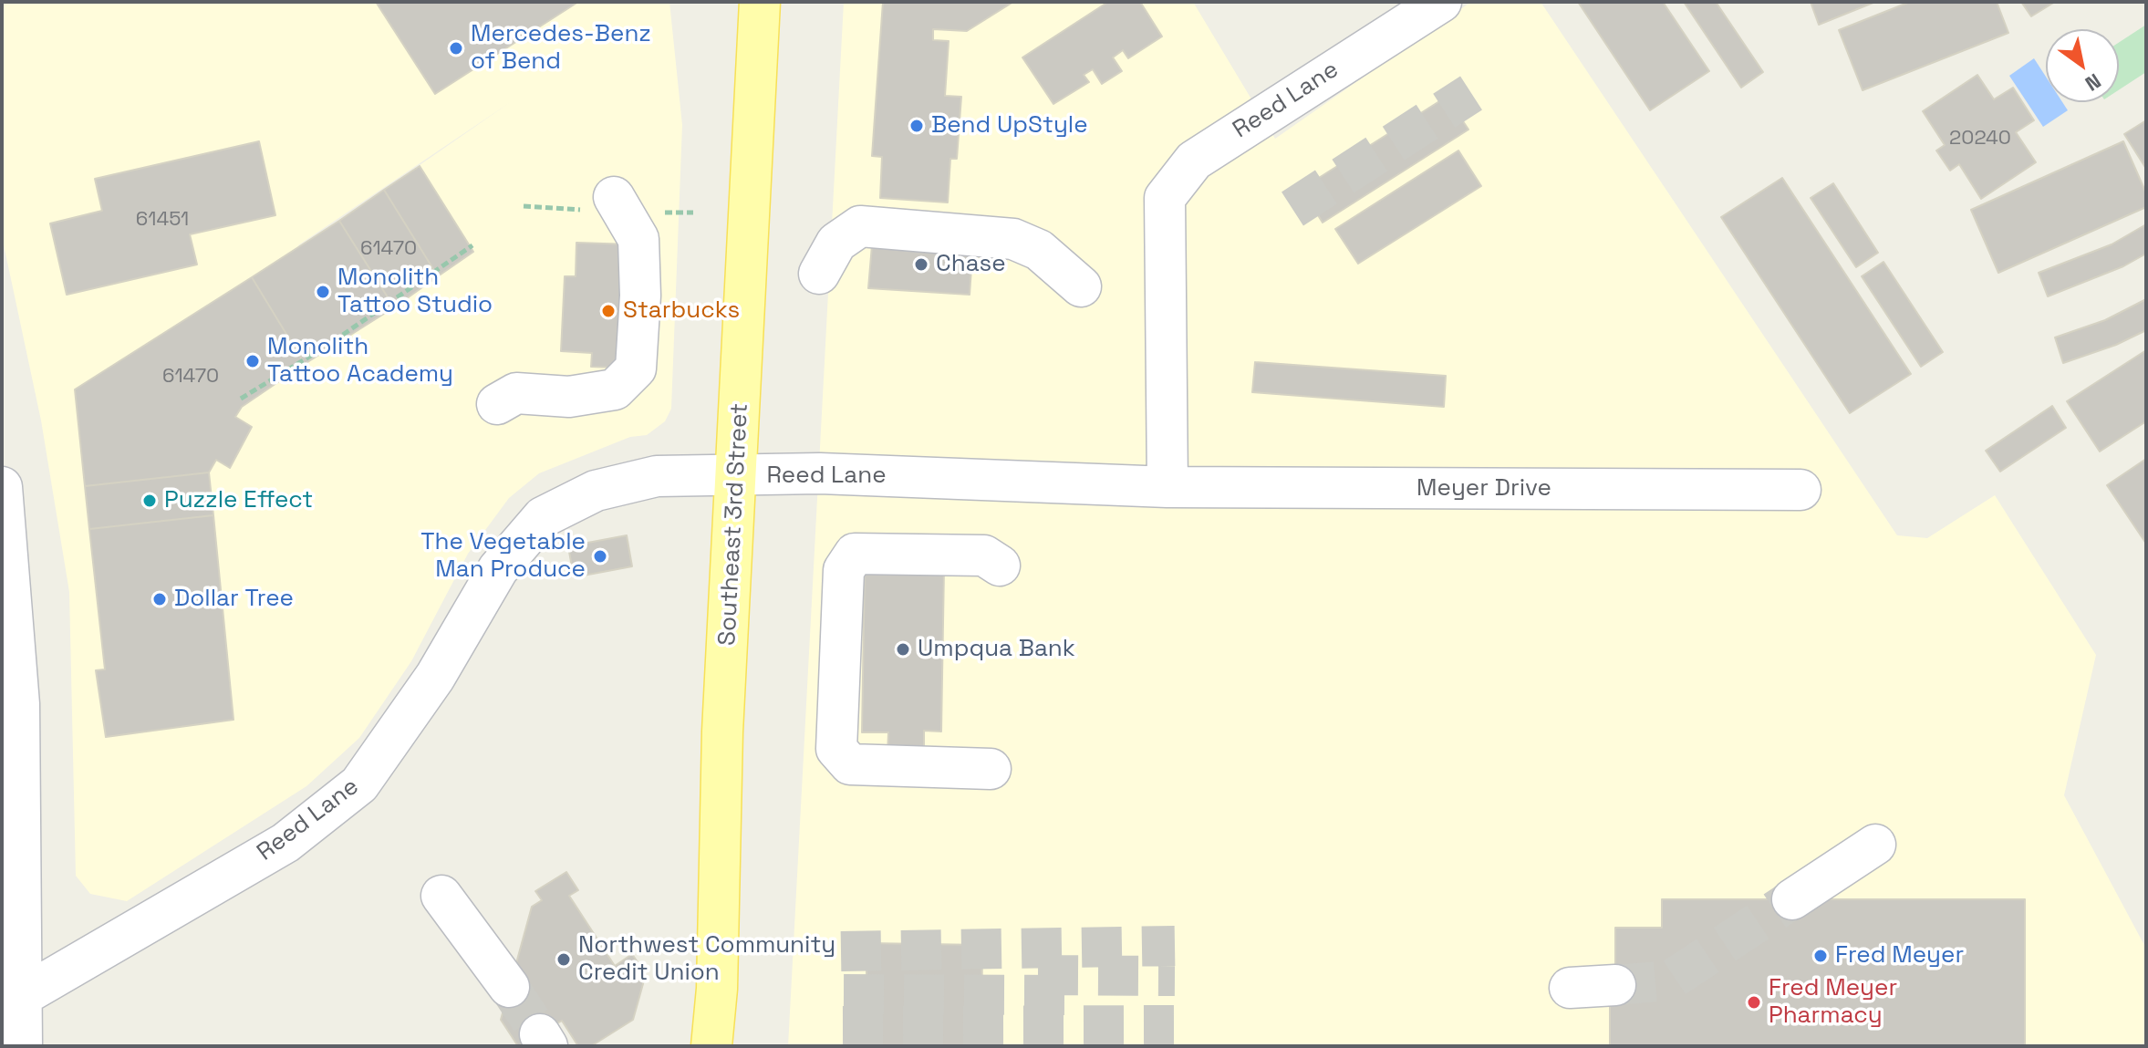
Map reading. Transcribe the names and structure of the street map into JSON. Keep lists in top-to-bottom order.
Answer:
{
  "streets": {
    "main road": ["Southeast 3rd Street"],
    "street": ["Reed Lane", "Meyer Drive"]
  },
  "crossings": [
    ["Reed Lane", "Meyer Drive"],
    ["Reed Lane", "Southeast 3rd Street"]
  ],
  "places": [
    "Mercedes-Benz of Bend",
    "Bend UpStyle",
    "Chase",
    "Monolith Tattoo Studio",
    "Starbucks",
    "Monolith Tattoo Academy",
    "Puzzle Effect",
    "The Vegetable Man Produce",
    "Dollar Tree",
    "Umpqua Bank",
    "Fred Meyer",
    "Northwest Community Credit Union",
    "Fred Meyer Pharmacy"
  ],
  "house_numbers": [
    "20240",
    "61451",
    "61470",
    "61470"
  ],
  "north": "bottom right"
}
